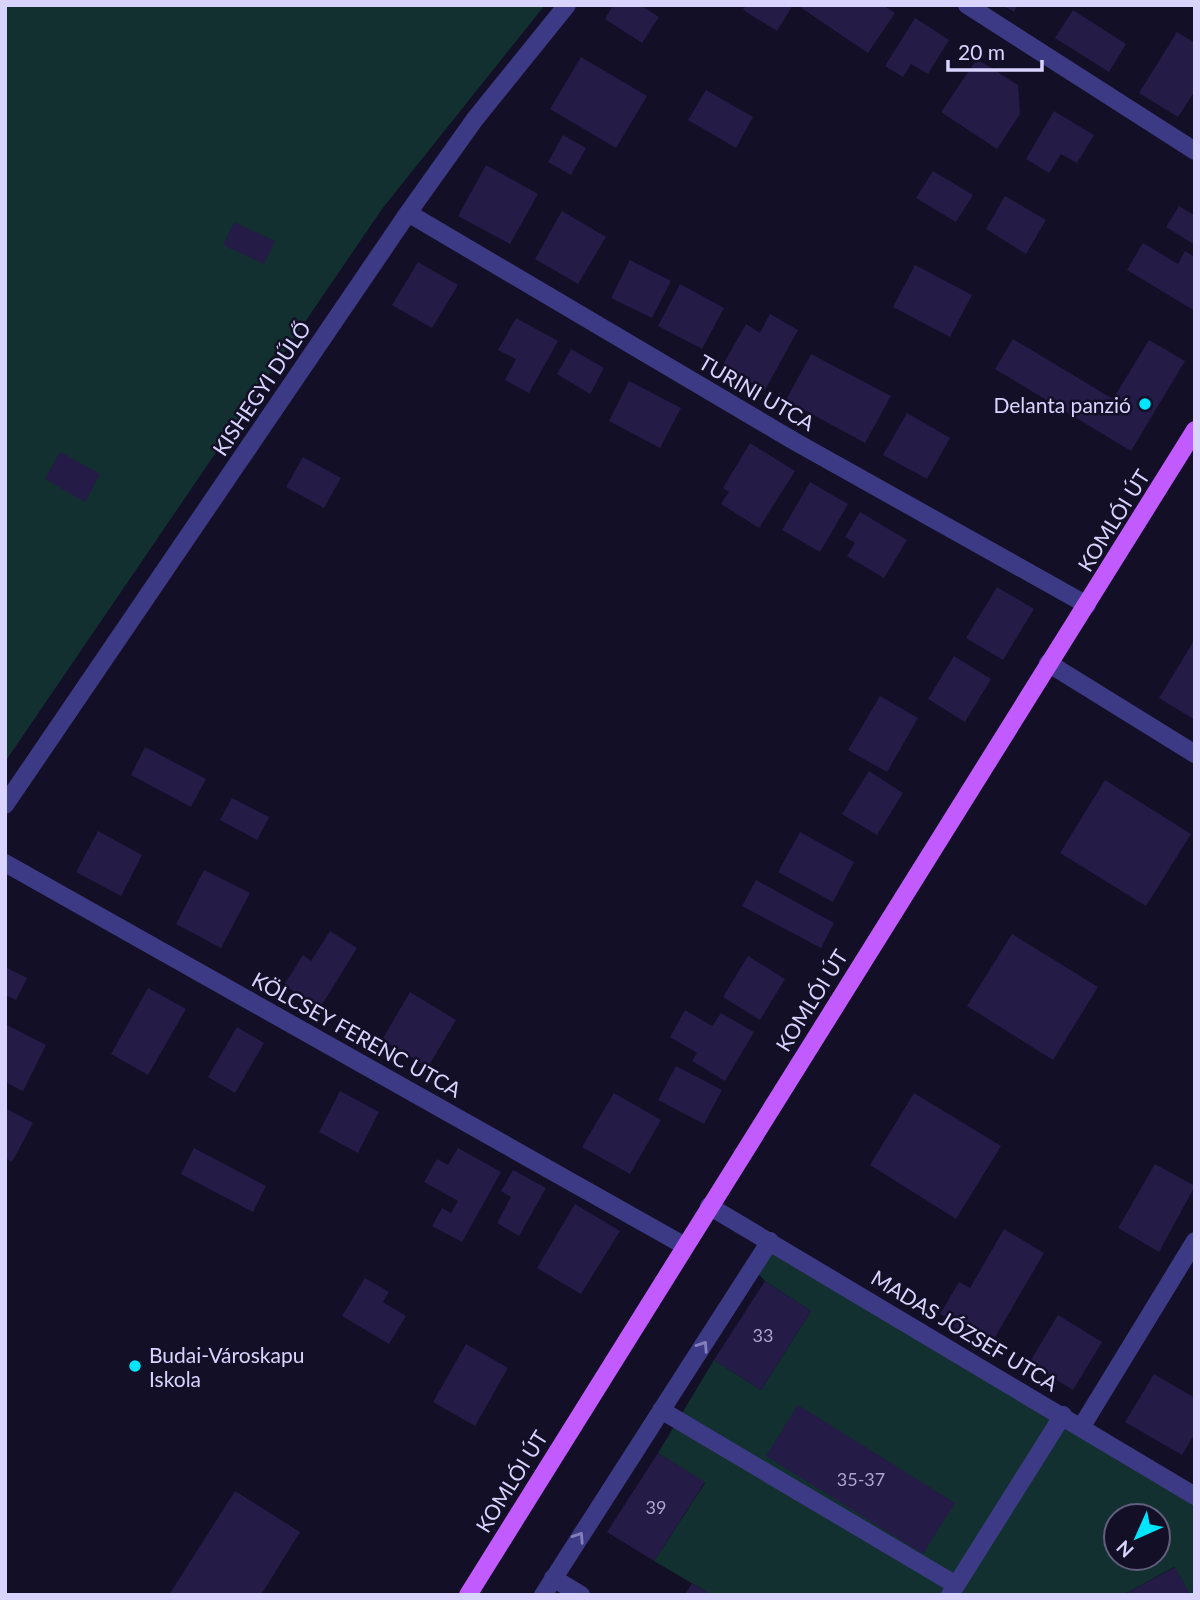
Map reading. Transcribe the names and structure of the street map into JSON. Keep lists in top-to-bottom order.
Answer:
{
  "streets": {
    "main road": ["KOMLÓI ÚT"],
    "street": [
      "KISHEGYI DŰLŐ",
      "TURINI UTCA",
      "KÖLCSEY FERENC UTCA",
      "MADAS JÓZSEF UTCA"
    ]
  },
  "crossings": [
    ["KISHEGYI DŰLŐ", "TURINI UTCA"],
    ["TURINI UTCA", "KOMLÓI ÚT"],
    ["KOMLÓI ÚT", "KÖLCSEY FERENC UTCA"],
    ["KOMLÓI ÚT", "MADAS JÓZSEF UTCA"]
  ],
  "places": ["Delanta panzió", "Budai-Városkapu Iskola"],
  "house_numbers": ["33", "35-37", "39"],
  "scale_bar": "20 m",
  "north": "bottom left"
}
